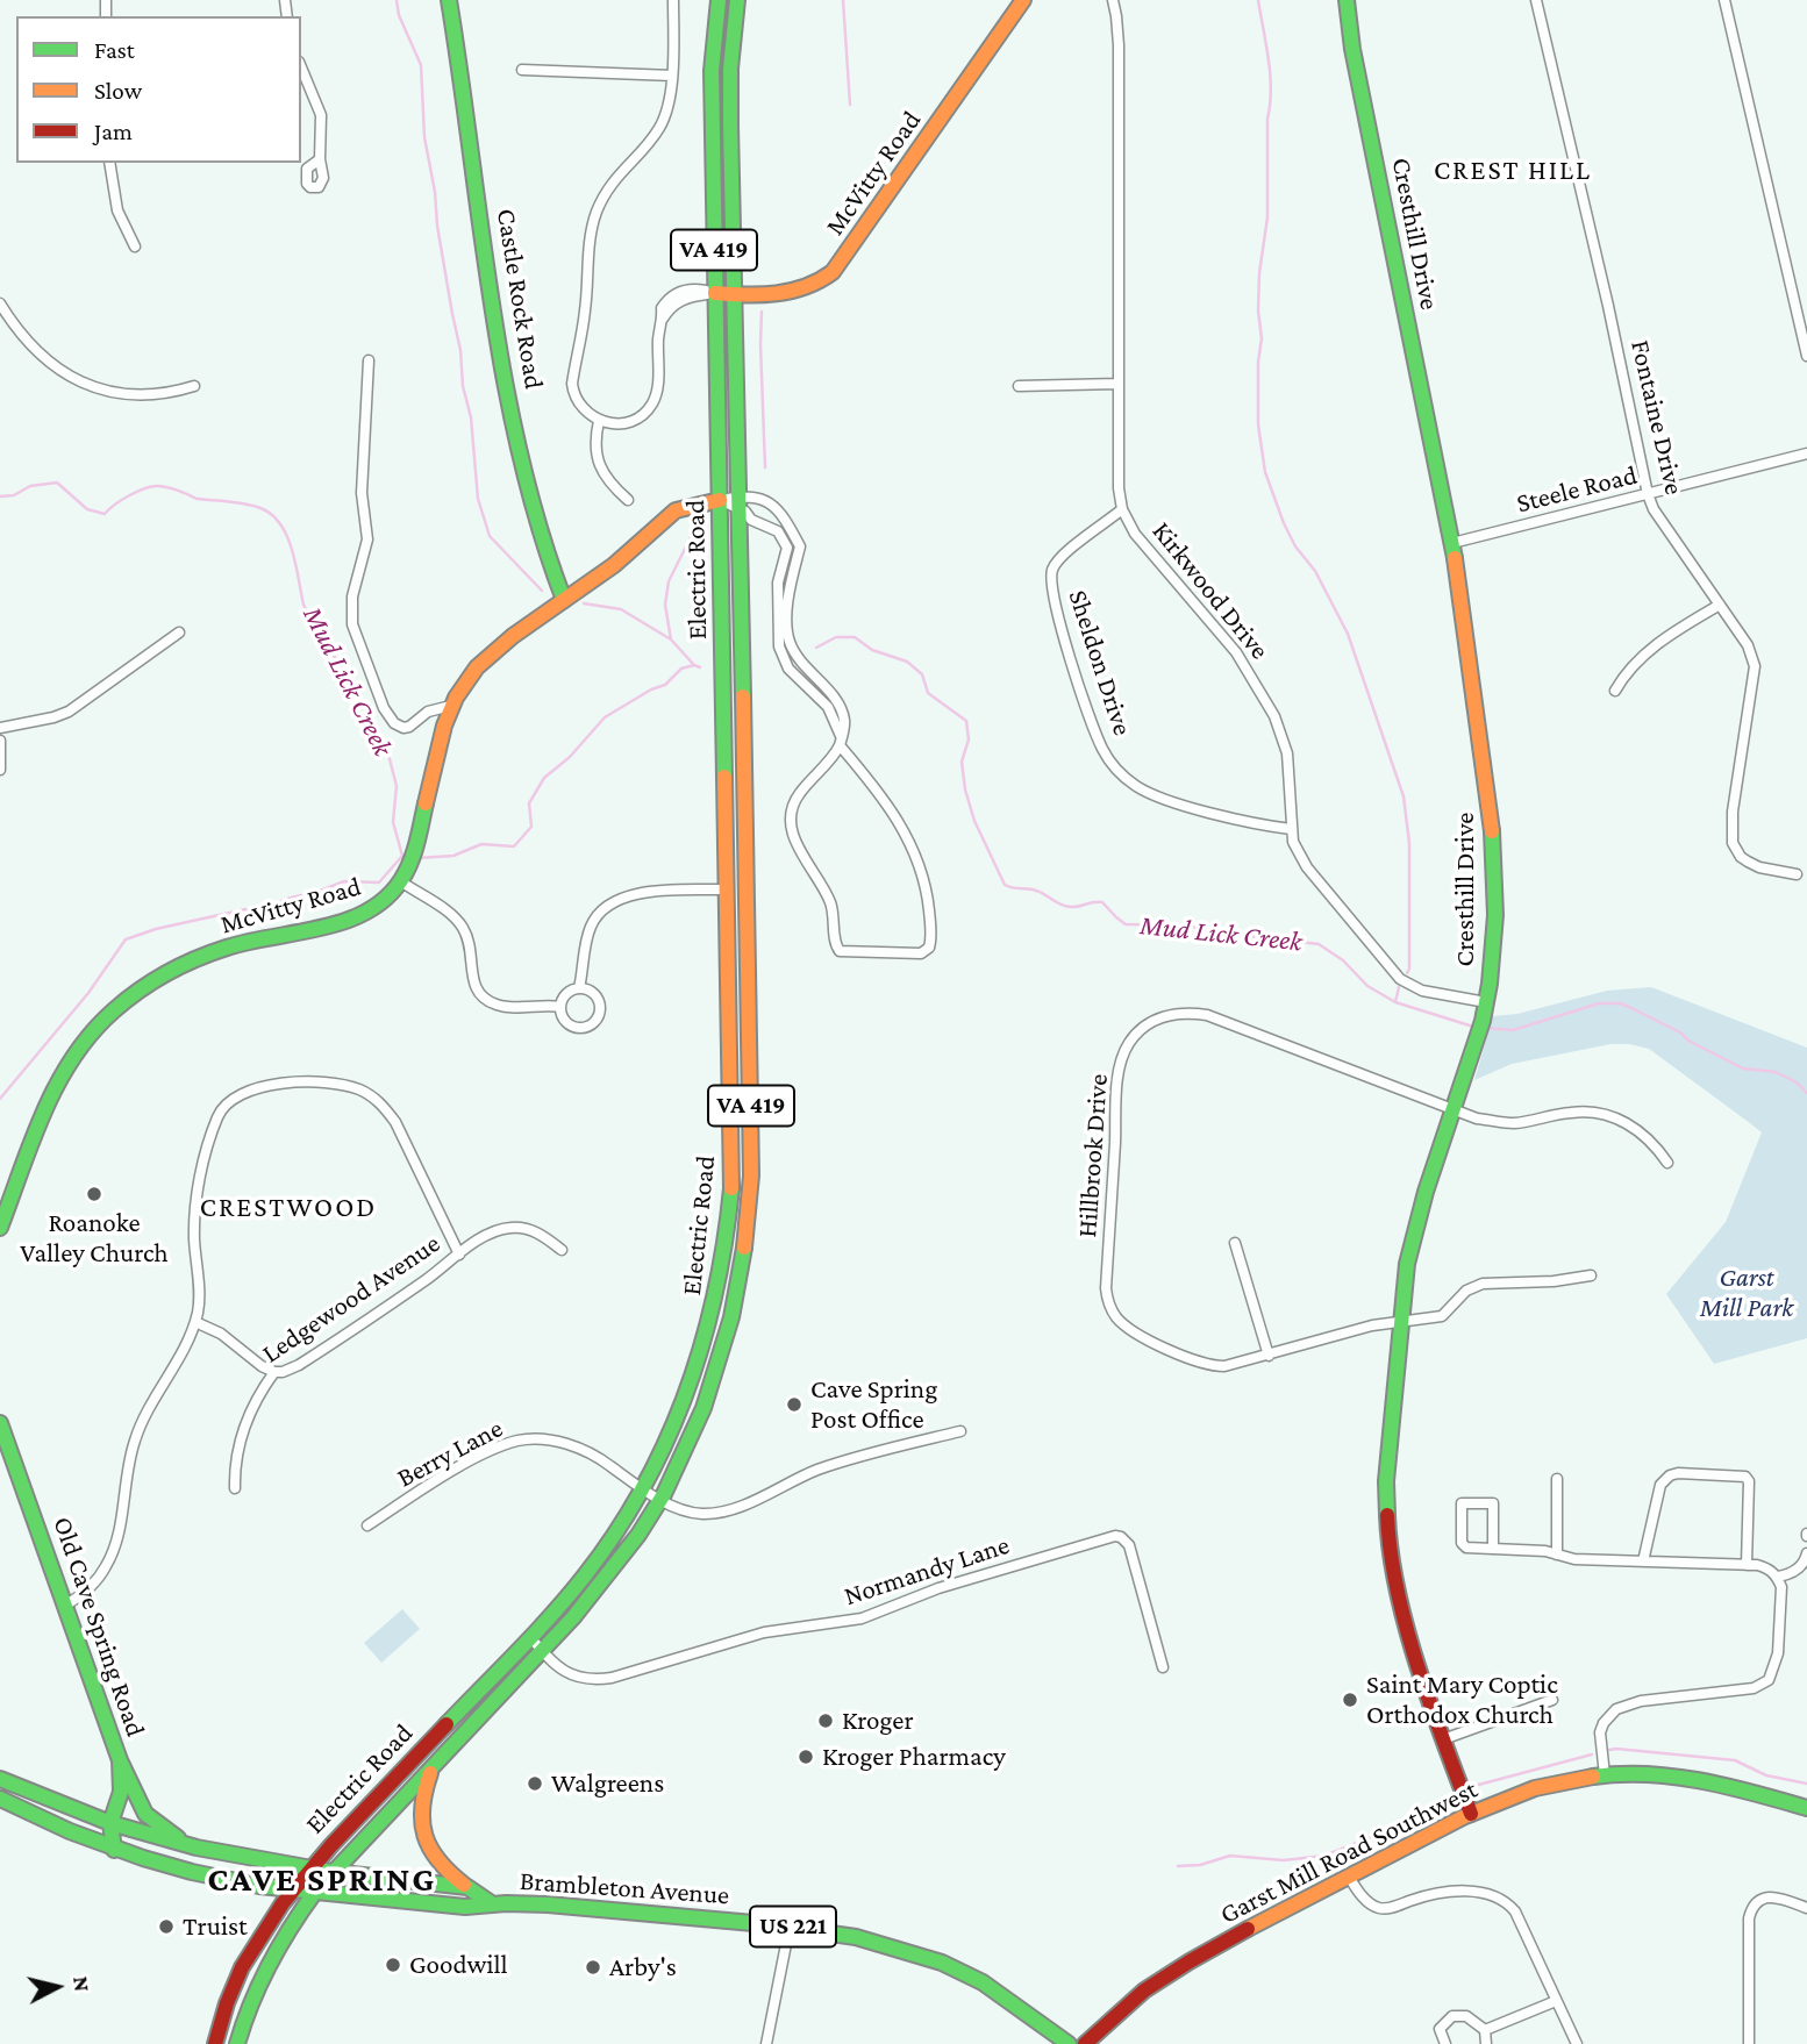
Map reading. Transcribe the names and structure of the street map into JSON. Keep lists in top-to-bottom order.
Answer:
{
  "streets": {
    "main road": [
      "McVitty Road",
      "Cresthill Drive",
      "VA 419",
      "Castle Rock Road",
      "Electric Road",
      "Old Cave Spring Road",
      "Garst Mill Road Southwest",
      "Brambleton Avenue",
      "US 221"
    ],
    "street": [
      "Fontaine Drive",
      "Steele Road",
      "Kirkwood Drive",
      "Sheldon Drive",
      "Hillbrook Drive",
      "Ledgewood Avenue",
      "Berry Lane",
      "Normandy Lane"
    ]
  },
  "crossings": [
    ["McVitty Road", "Castle Rock Road"],
    ["McVitty Road", "Electric Road"],
    ["Cresthill Drive", "Steele Road"],
    ["Cresthill Drive", "Kirkwood Drive"],
    ["Cresthill Drive", "Hillbrook Drive"],
    ["Cresthill Drive", "Garst Mill Road Southwest"],
    ["Fontaine Drive", "Steele Road"],
    ["Electric Road", "Berry Lane"],
    ["Electric Road", "Normandy Lane"],
    ["Electric Road", "Brambleton Avenue"],
    ["Kirkwood Drive", "Sheldon Drive"],
    ["Old Cave Spring Road", "Brambleton Avenue"]
  ],
  "districts": ["CREST HILL", "CRESTWOOD", "CAVE SPRING"],
  "water": ["Mud Lick Creek"],
  "parks": ["Garst Mill Park"],
  "places": [
    "Roanoke Valley Church",
    "Cave Spring Post Office",
    "Saint Mary Coptic Orthodox Church",
    "Kroger",
    "Kroger Pharmacy",
    "Walgreens",
    "Truist",
    "Goodwill",
    "Arby's"
  ],
  "legend": ["Fast", "Slow", "Jam"],
  "north": "right"
}
